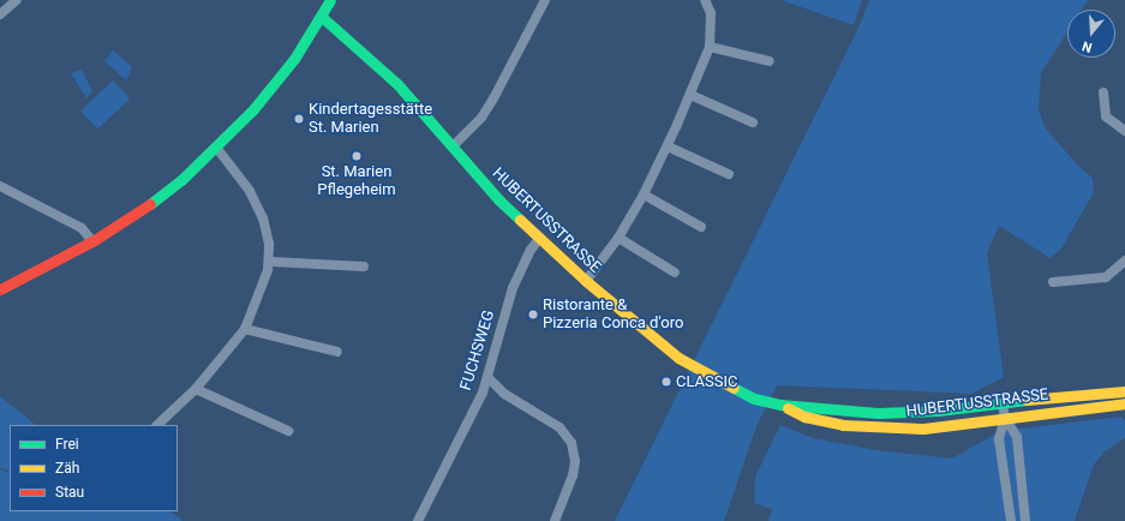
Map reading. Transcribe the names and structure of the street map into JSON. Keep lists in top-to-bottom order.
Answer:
{
  "streets": {
    "street": ["HUBERTUSSTRASSE", "FUCHSWEG"]
  },
  "crossings": [
    ["HUBERTUSSTRASSE", "FUCHSWEG"]
  ],
  "places": [
    "Kindertagesstätte St. Marien",
    "St. Marien Pflegeheim",
    "Ristorante & Pizzeria Conca d'oro",
    "CLASSIC"
  ],
  "legend": ["Frei", "Zäh", "Stau"],
  "north": "bottom"
}
